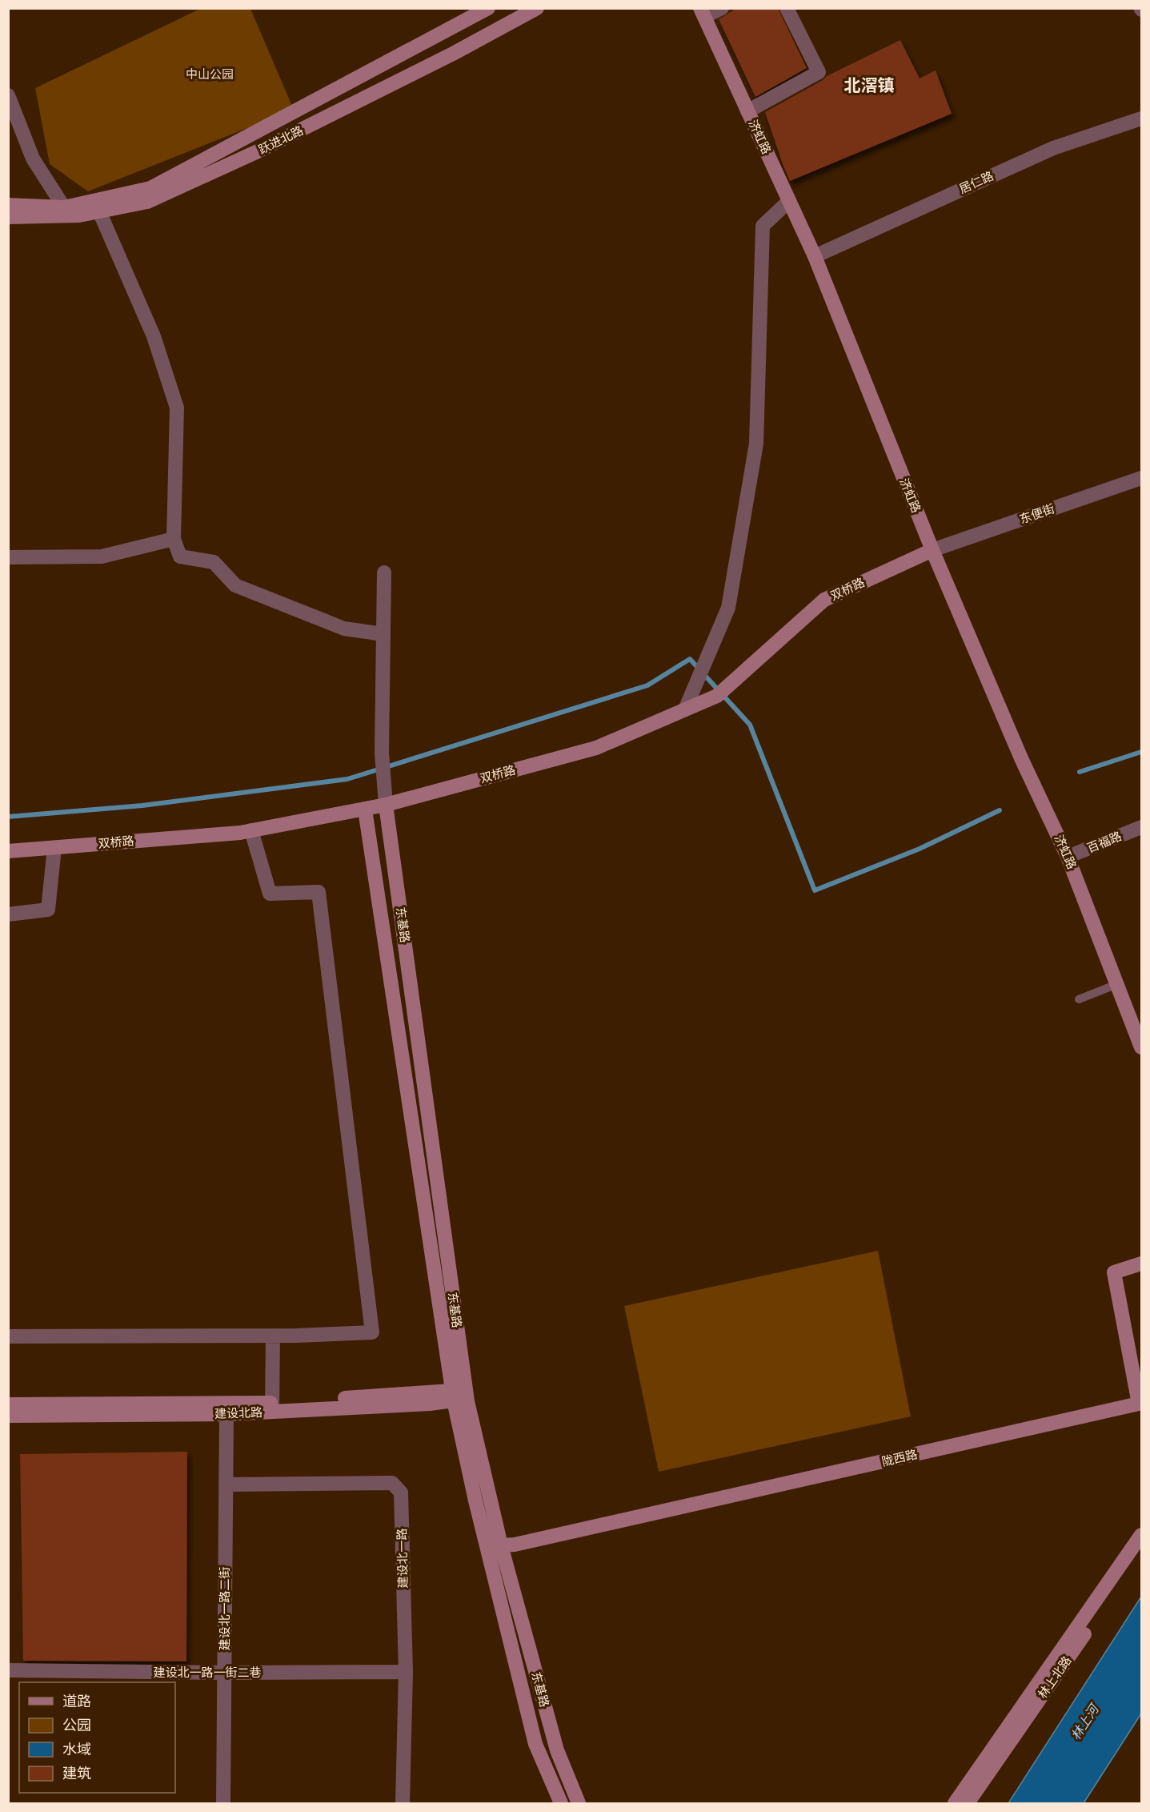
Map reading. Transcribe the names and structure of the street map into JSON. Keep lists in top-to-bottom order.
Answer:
{
  "streets": {
    "street": [
      "济虹路",
      "跃进北路",
      "居仁路",
      "东便街",
      "双桥路",
      "百福路",
      "东基路",
      "建设北路",
      "陇西路",
      "建设北一路",
      "建设北一路二街",
      "建设北一路一街二巷",
      "林上北路"
    ]
  },
  "crossings": [
    ["济虹路", "居仁路"],
    ["济虹路", "东便街"],
    ["济虹路", "双桥路"],
    ["济虹路", "百福路"],
    ["东便街", "双桥路"],
    ["双桥路", "东基路"],
    ["东基路", "建设北路"],
    ["东基路", "陇西路"],
    ["建设北路", "建设北一路二街"],
    ["建设北一路", "建设北一路二街"],
    ["建设北一路", "建设北一路一街二巷"],
    ["建设北一路二街", "建设北一路一街二巷"]
  ],
  "districts": ["北滘镇"],
  "water": ["林上河"],
  "parks": ["中山公园"],
  "legend": [
    "道路",
    "公园",
    "水域",
    "建筑"
  ]
}
